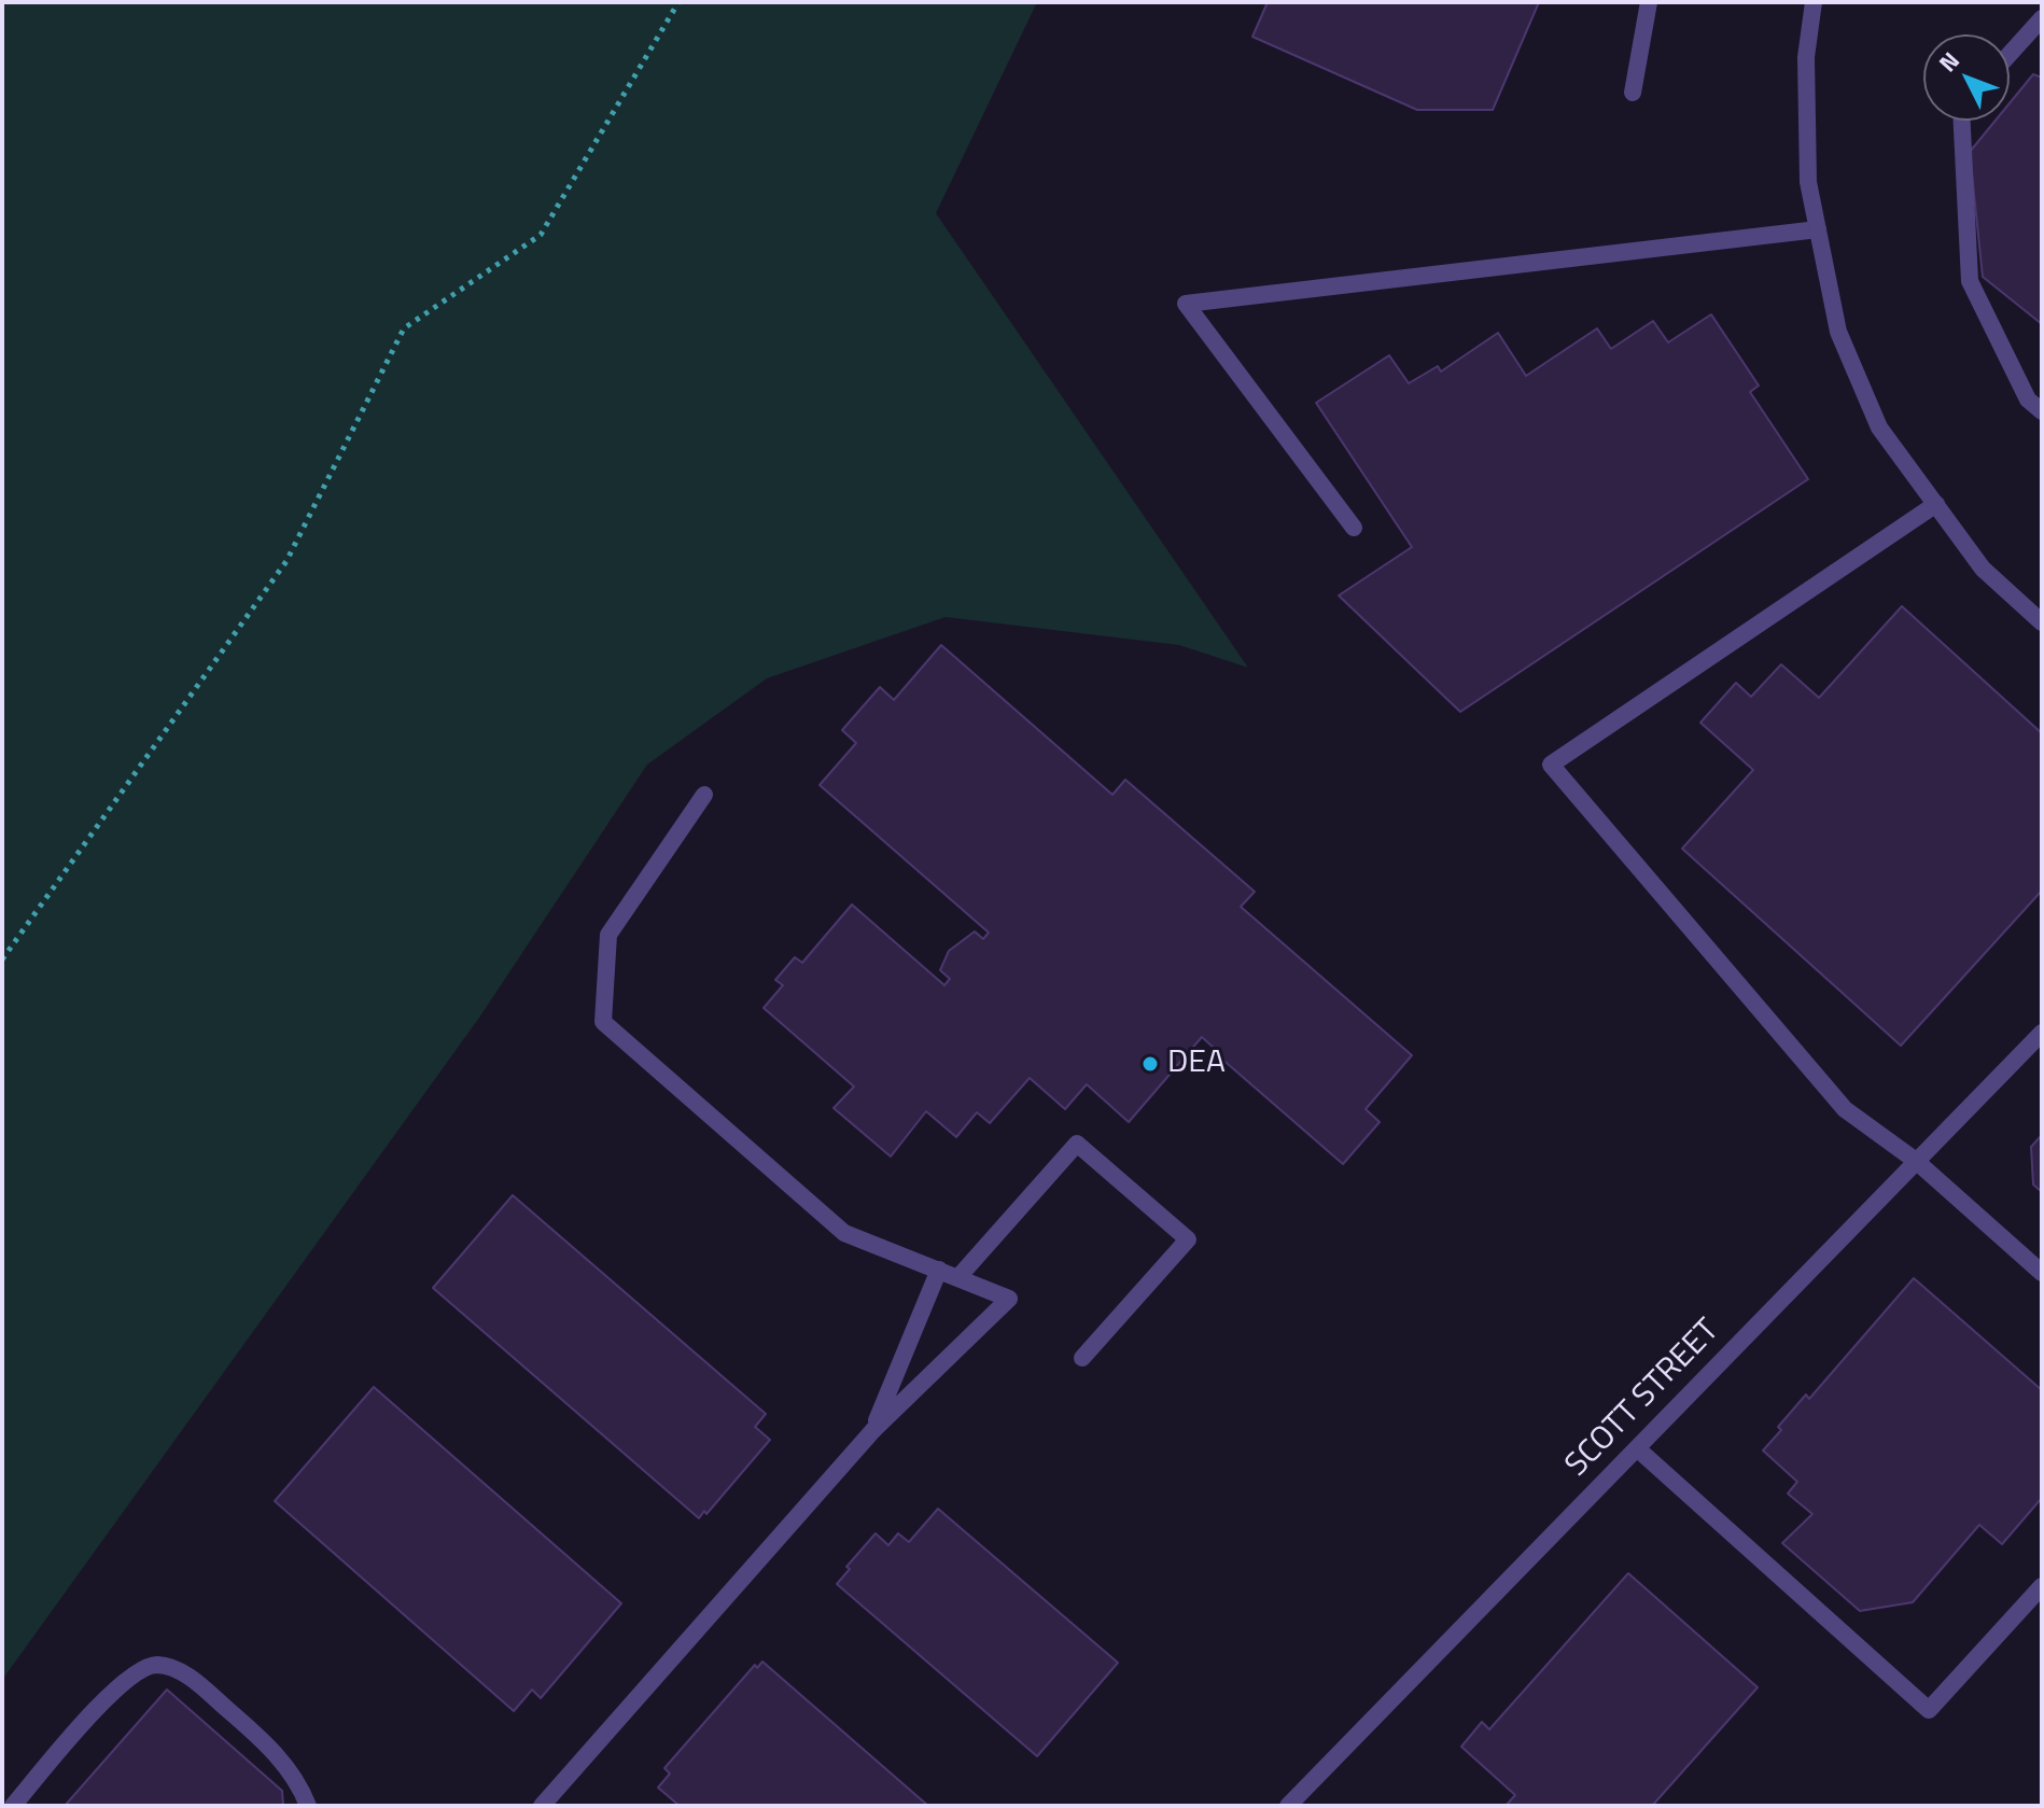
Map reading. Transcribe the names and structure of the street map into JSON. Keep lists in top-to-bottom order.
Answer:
{
  "streets": {
    "street": ["SCOTT STREET"]
  },
  "places": ["DEA"],
  "north": "top left"
}
